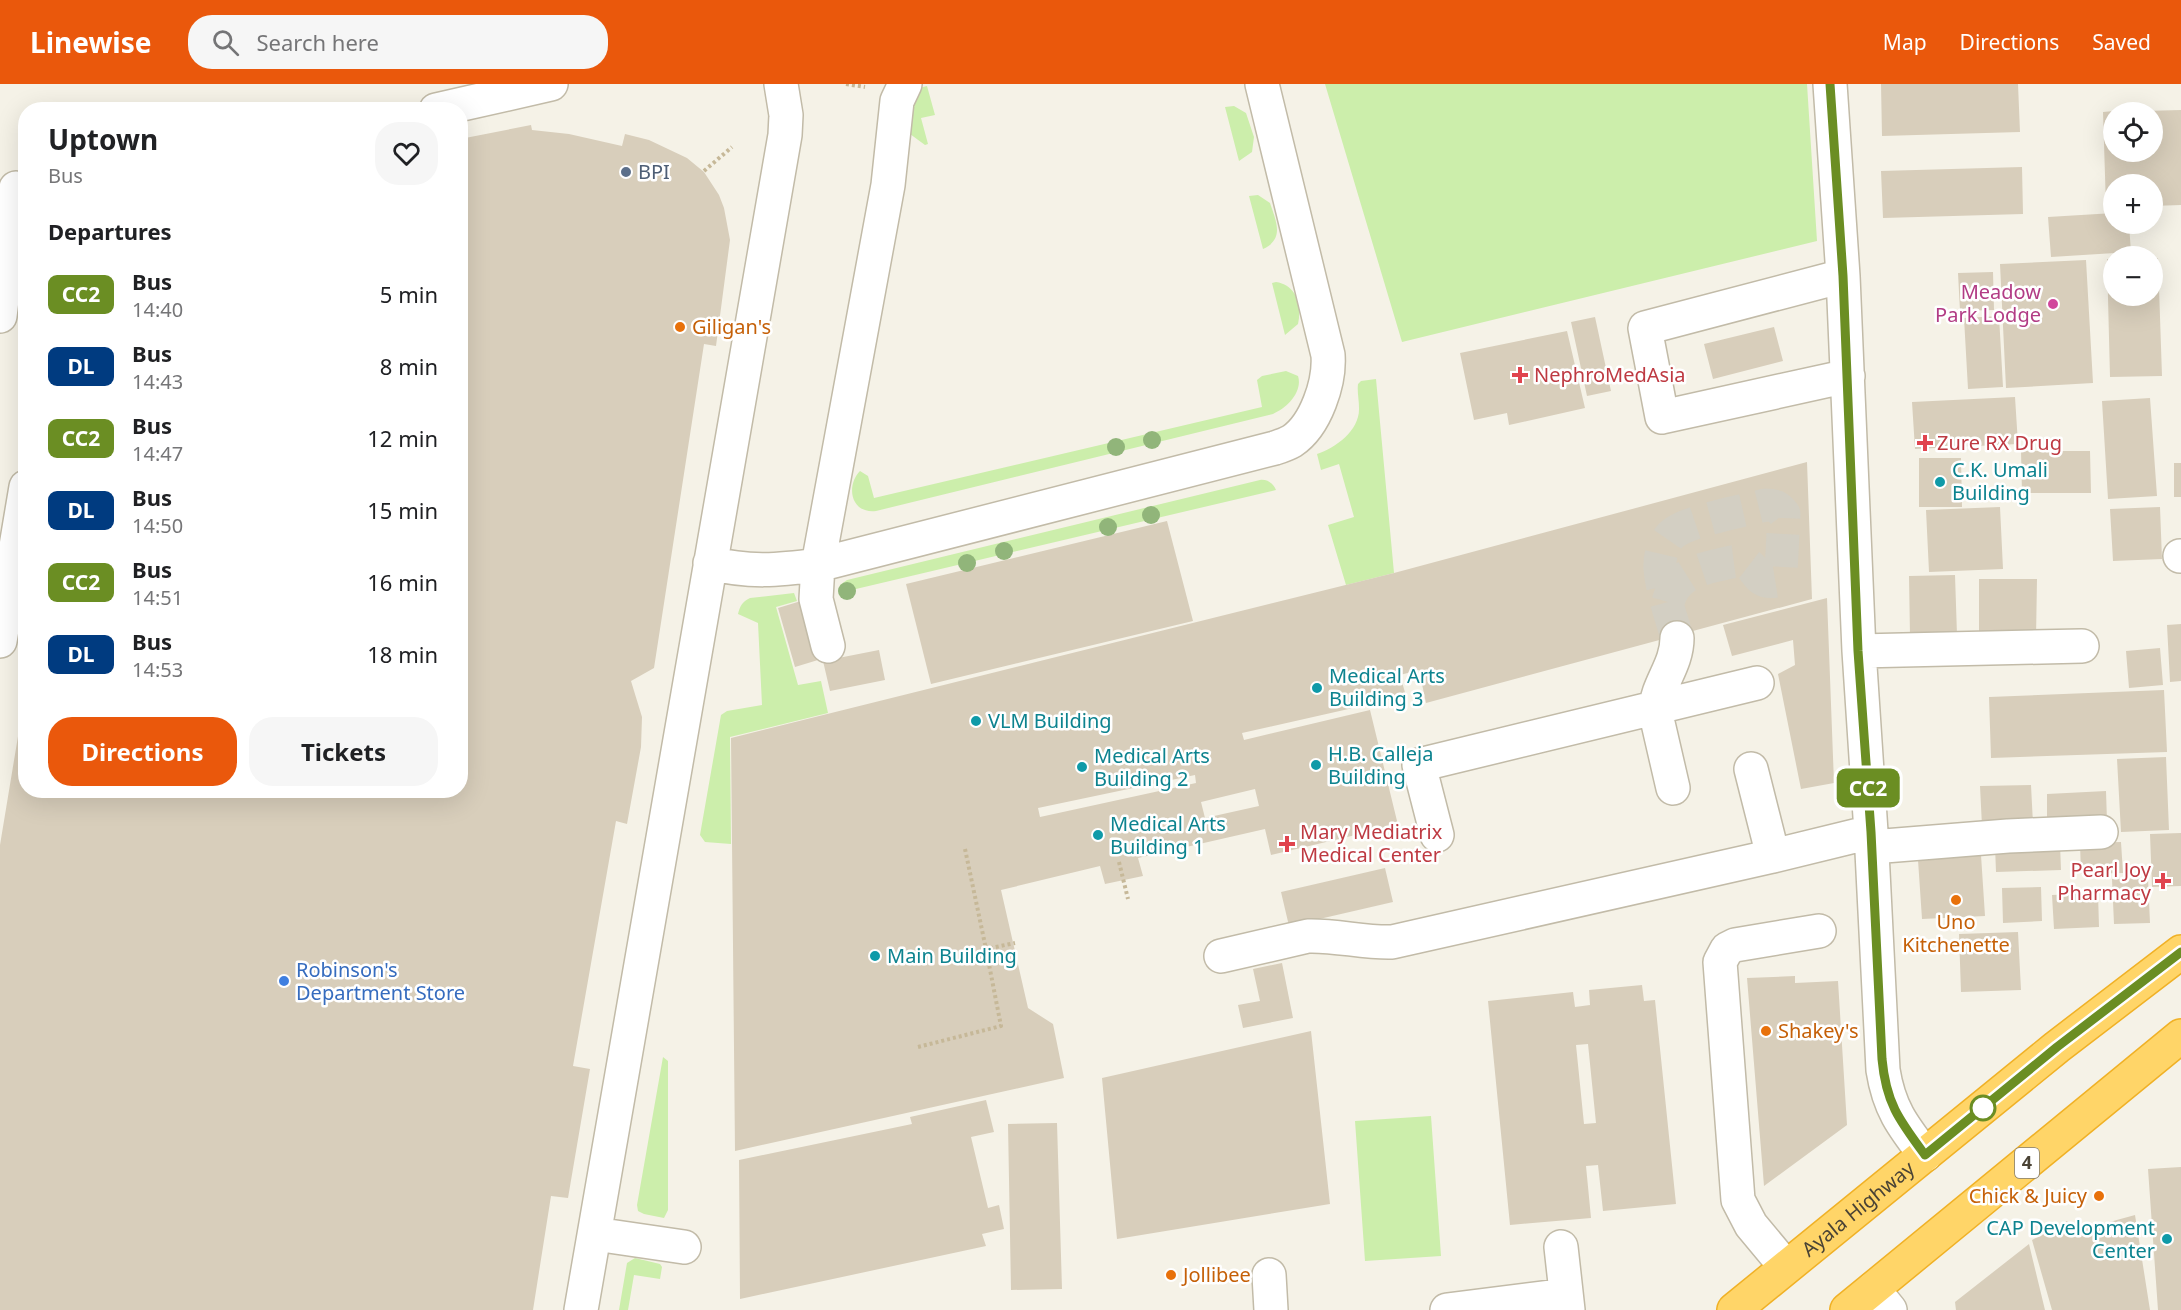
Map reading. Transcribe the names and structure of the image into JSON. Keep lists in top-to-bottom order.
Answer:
{
  "streets": {
    "highway": ["4", "Ayala Highway"]
  },
  "places": {
    "other": [
      "BPI",
      "Meadow Park Lodge",
      "Giligan's",
      "C.K. Umali Building",
      "Medical Arts Building 3",
      "VLM Building",
      "H.B. Calleja Building",
      "Medical Arts Building 2",
      "Medical Arts Building 1",
      "Uno Kitchenette",
      "Main Building",
      "Robinson's Department Store",
      "Shakey's",
      "Chick & Juicy",
      "CAP Development Center",
      "Jollibee"
    ],
    "health": [
      "NephroMedAsia",
      "Zure RX Drug",
      "Mary Mediatrix Medical Center",
      "Pearl Joy Pharmacy"
    ]
  },
  "lines": ["bus line CC2"],
  "page": {
    "header": "Linewise",
    "search": "Search here",
    "nav": ["Map", "Directions", "Saved"],
    "on_map": "CC2",
    "map_buttons": ["+", "−"],
    "heading": [
      ["Uptown", "Bus"],
      "Departures"
    ],
    "list": [
      {
        "mark": "CC2",
        "name": "Bus",
        "note": "14:40",
        "value": "5 min"
      },
      {
        "mark": "DL",
        "name": "Bus",
        "note": "14:43",
        "value": "8 min"
      },
      {
        "mark": "CC2",
        "name": "Bus",
        "note": "14:47",
        "value": "12 min"
      },
      {
        "mark": "DL",
        "name": "Bus",
        "note": "14:50",
        "value": "15 min"
      },
      {
        "mark": "CC2",
        "name": "Bus",
        "note": "14:51",
        "value": "16 min"
      },
      {
        "mark": "DL",
        "name": "Bus",
        "note": "14:53",
        "value": "18 min"
      }
    ],
    "buttons": ["Directions", "Tickets"]
  }
}
